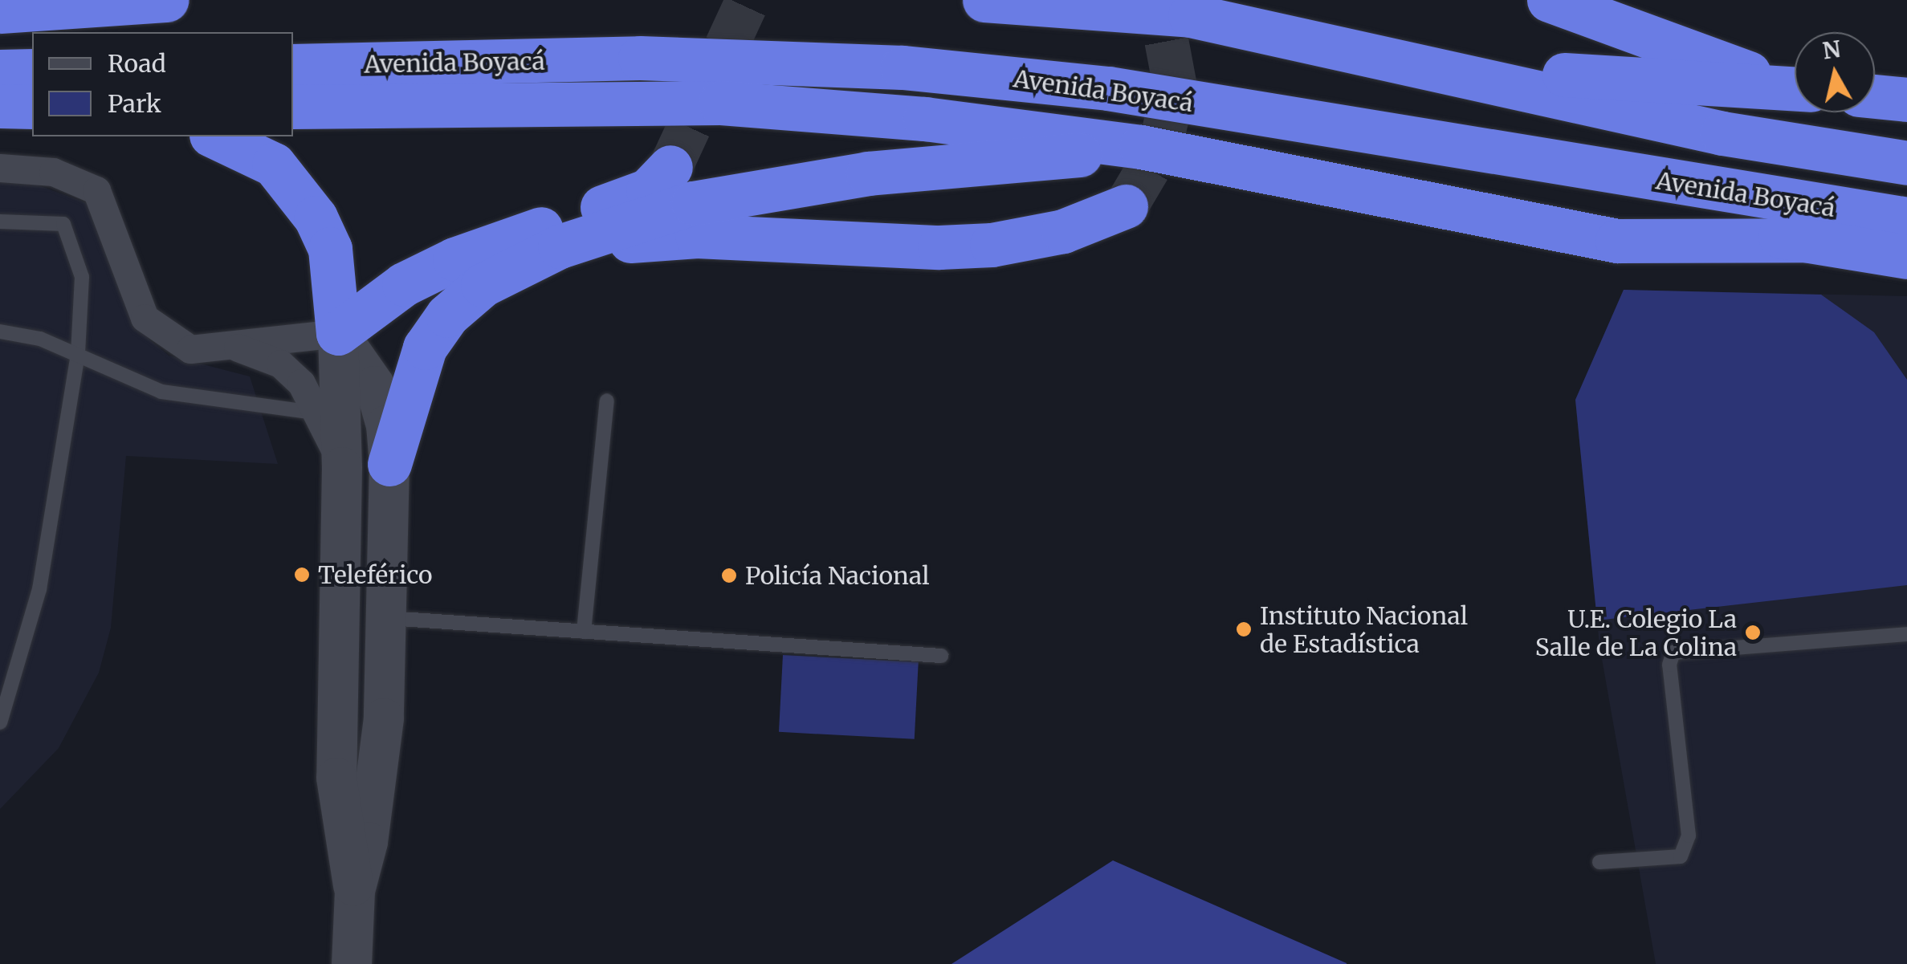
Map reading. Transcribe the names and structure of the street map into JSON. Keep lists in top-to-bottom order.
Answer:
{
  "streets": {
    "highway": ["Avenida Boyacá"]
  },
  "places": [
    "Teleférico",
    "Policía Nacional",
    "Instituto Nacional de Estadística",
    "U.E. Colegio La Salle de La Colina"
  ],
  "legend": ["Road", "Park"],
  "north": "top"
}
